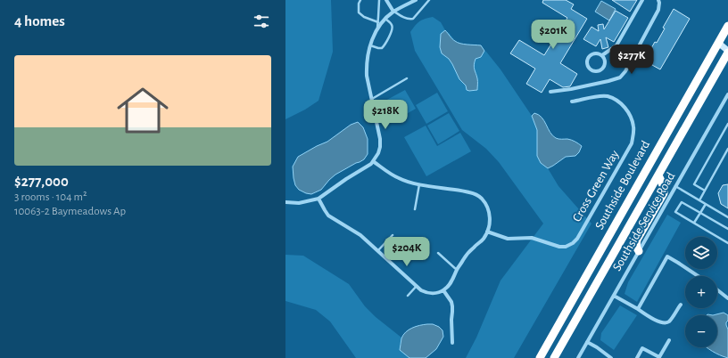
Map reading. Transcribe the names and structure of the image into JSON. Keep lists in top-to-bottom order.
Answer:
{
  "streets": {
    "highway": ["Southside Boulevard"],
    "street": ["Cross Green Way", "Southside Service Road"]
  },
  "page": {
    "heading": "4 homes",
    "price": [
      "$201K",
      "$277K",
      "$218K",
      "$204K"
    ],
    "list": [
      {
        "name": "$277,000",
        "note": "3 rooms · 104 m² · 10063-2 Baymeadows Ap"
      }
    ],
    "map_buttons": ["+", "−"]
  }
}
